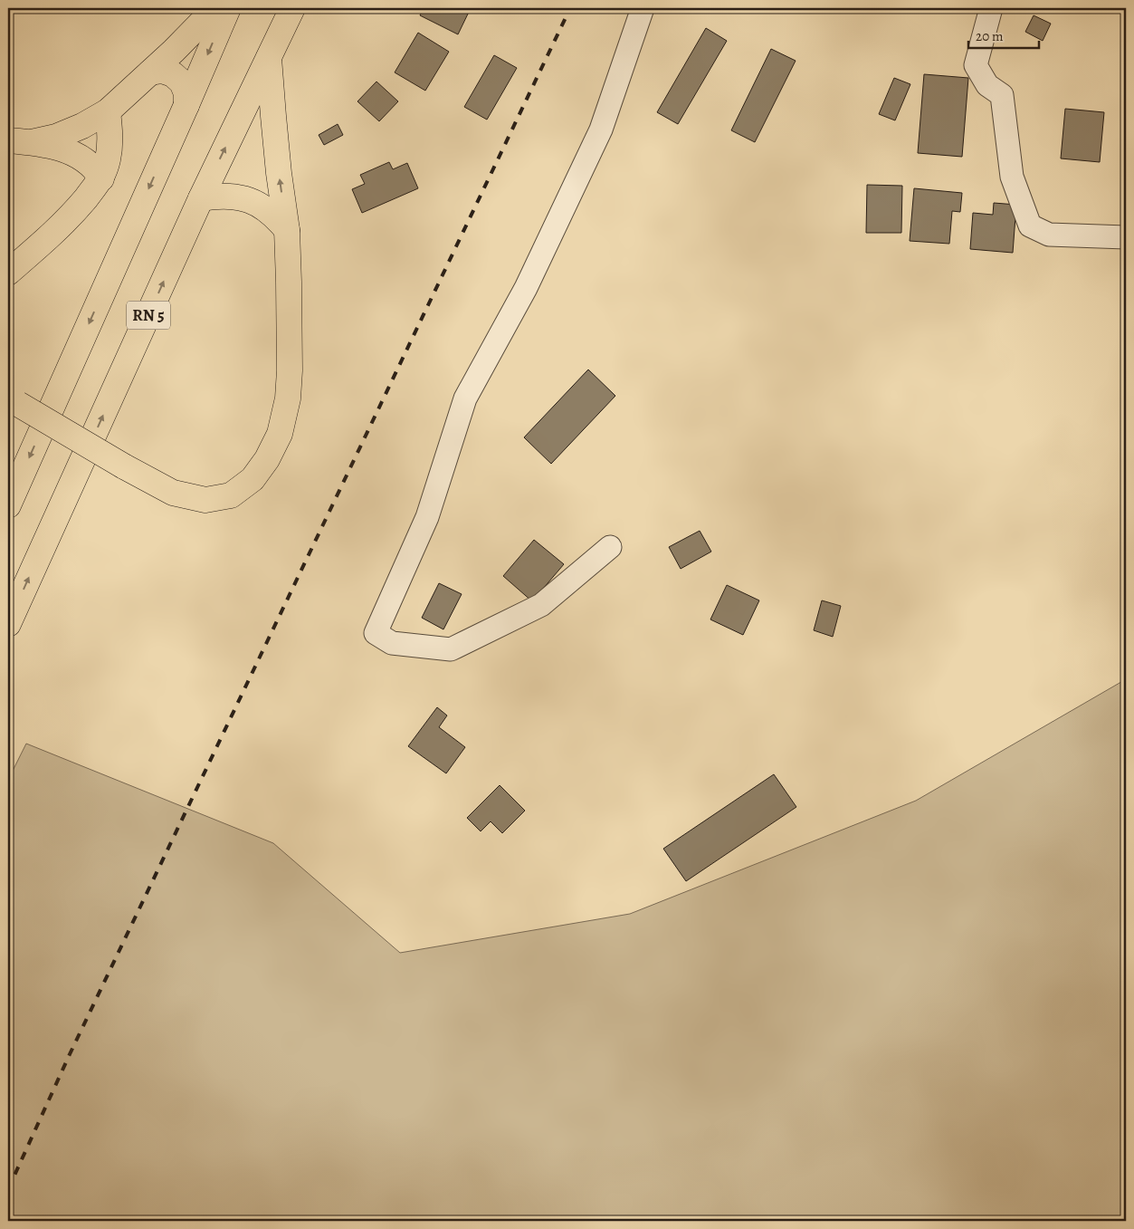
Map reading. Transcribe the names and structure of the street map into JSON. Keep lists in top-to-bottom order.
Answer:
{
  "streets": {
    "main road": ["RN 5"]
  },
  "scale_bar": "20 m"
}
